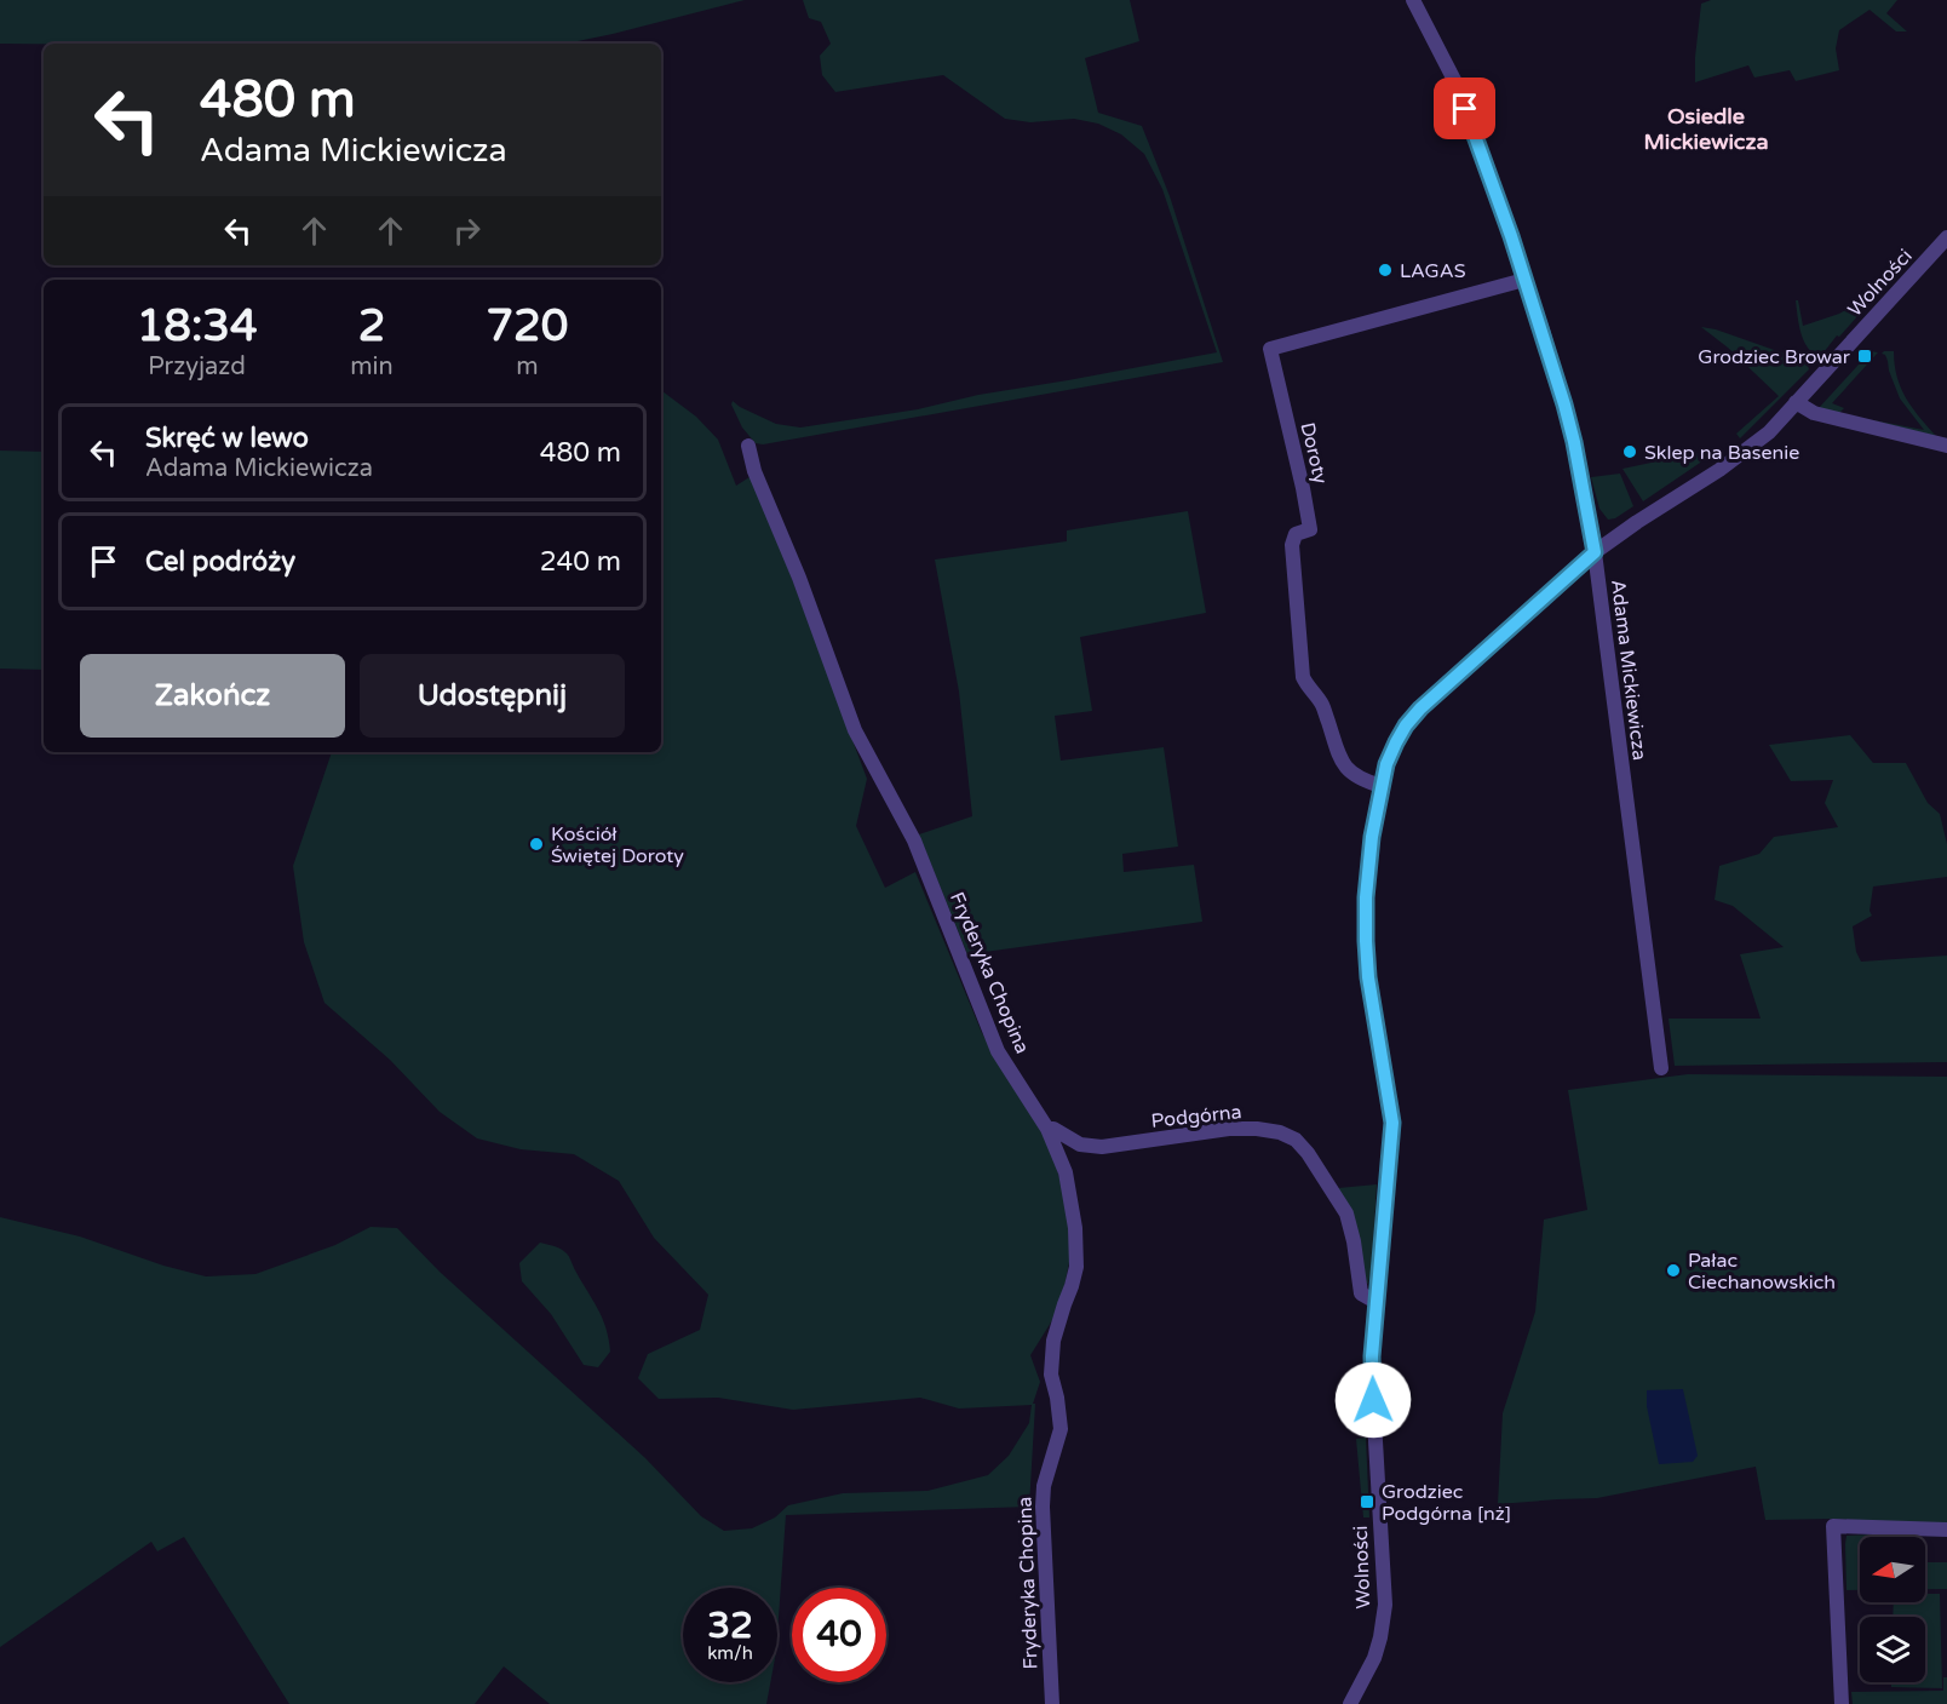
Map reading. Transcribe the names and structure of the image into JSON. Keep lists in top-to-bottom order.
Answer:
{
  "streets": {
    "street": [
      "Wolności",
      "Doroty",
      "Adama Mickiewicza",
      "Fryderyka Chopina",
      "Podgórna"
    ]
  },
  "crossings": [
    ["Wolności", "Doroty"],
    ["Wolności", "Adama Mickiewicza"],
    ["Wolności", "Podgórna"],
    ["Doroty", "Adama Mickiewicza"],
    ["Fryderyka Chopina", "Podgórna"]
  ],
  "districts": ["Osiedle Mickiewicza"],
  "places": {
    "other": [
      "LAGAS",
      "Sklep na Basenie",
      "Kościół Świętej Doroty",
      "Pałac Ciechanowskich"
    ],
    "transit": ["Grodziec Browar", "Grodziec Podgórna [nż]"]
  },
  "north": "left",
  "page": {
    "turn": ["480 m", "Adama Mickiewicza"],
    "eta": [
      "18:34",
      "Przyjazd",
      "2",
      "min",
      "720",
      "m"
    ],
    "list": [
      {
        "name": "Skręć w lewo",
        "note": "Adama Mickiewicza",
        "value": "480 m"
      },
      {
        "name": "Cel podróży",
        "value": "240 m"
      }
    ],
    "buttons": ["Zakończ", "Udostępnij"],
    "speed": "32 km/h",
    "limit": "40"
  }
}
